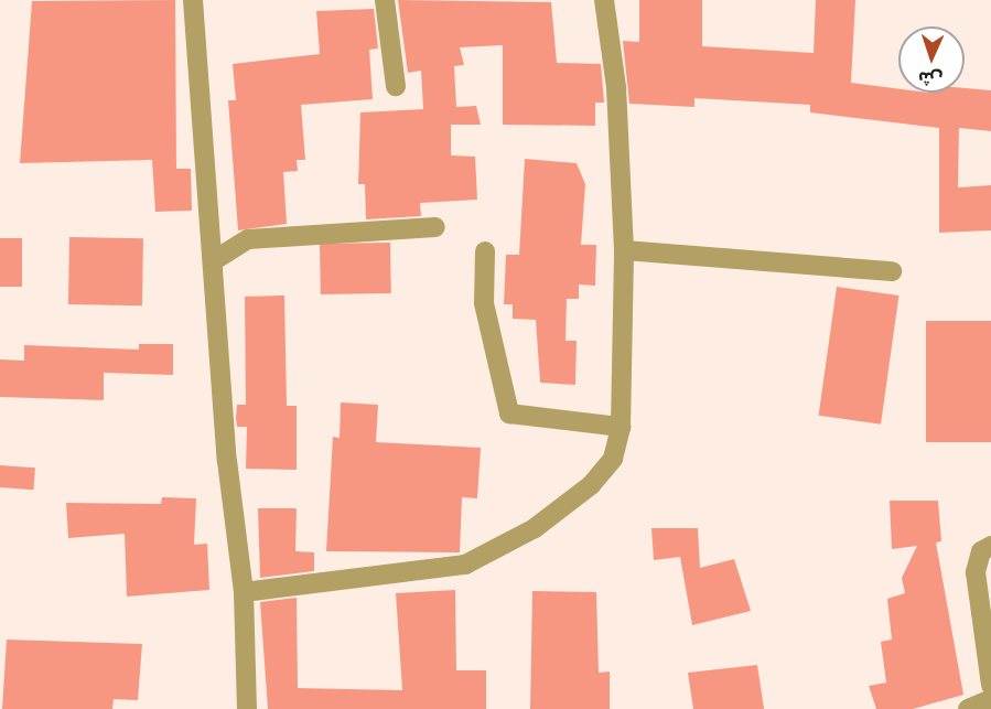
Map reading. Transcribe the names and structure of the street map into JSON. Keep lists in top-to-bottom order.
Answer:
{
  "north": "bottom"
}
